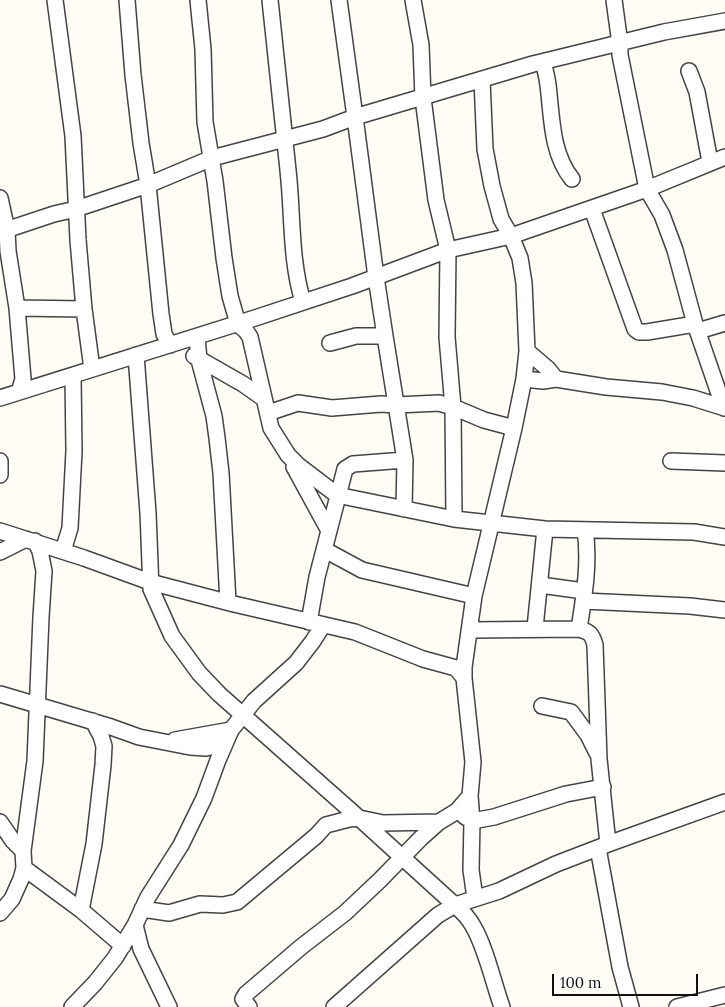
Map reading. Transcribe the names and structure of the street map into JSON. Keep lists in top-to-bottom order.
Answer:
{
  "scale_bar": "100 m"
}
